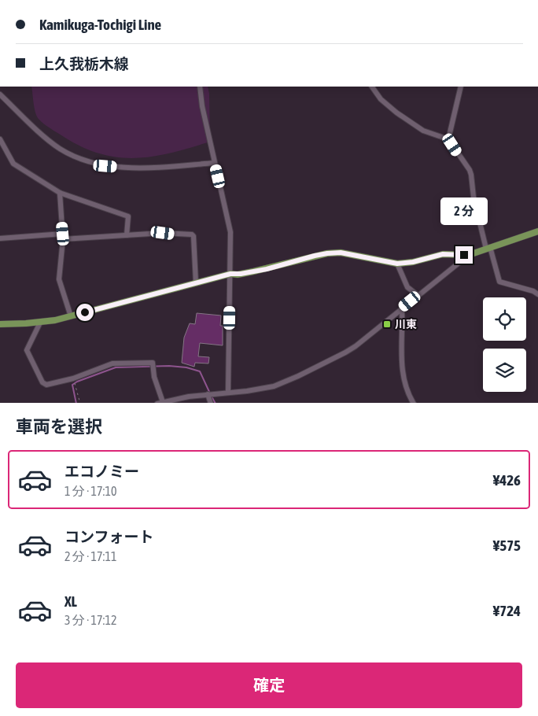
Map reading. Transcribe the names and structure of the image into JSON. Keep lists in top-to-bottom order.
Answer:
{
  "places": {
    "transit": ["川東"]
  },
  "page": {
    "banner": ["Kamikuga-Tochigi Line", "上久我栃木線"],
    "bubble": "2 分",
    "heading": "車両を選択",
    "list": [
      {
        "name": "エコノミー",
        "note": "1 分 · 17:10",
        "value": "¥426"
      },
      {
        "name": "コンフォート",
        "note": "2 分 · 17:11",
        "value": "¥575"
      },
      {
        "name": "XL",
        "note": "3 分 · 17:12",
        "value": "¥724"
      }
    ],
    "buttons": "確定"
  }
}
